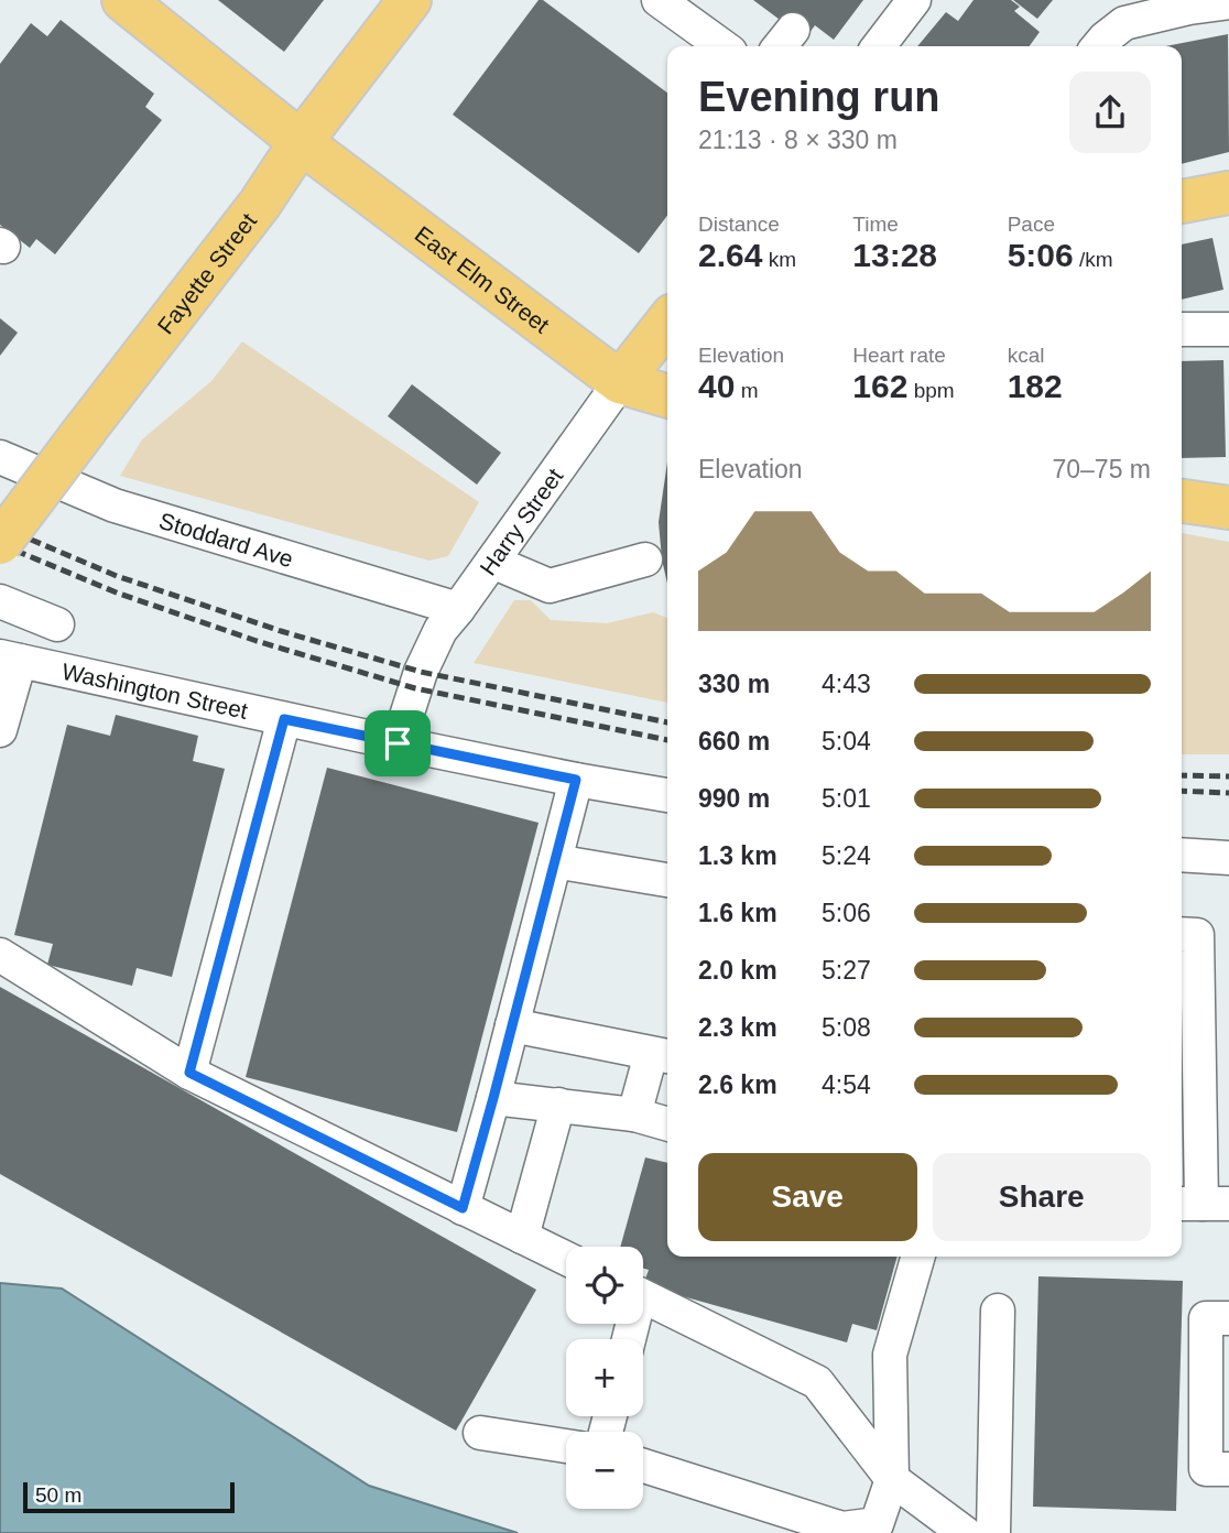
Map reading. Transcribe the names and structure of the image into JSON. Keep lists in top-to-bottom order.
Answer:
{
  "streets": {
    "main road": ["Fayette Street", "East Elm Street", "Harry Street"],
    "street": ["Stoddard Ave", "Washington Street"]
  },
  "crossings": [
    ["Fayette Street", "East Elm Street"],
    ["East Elm Street", "Harry Street"],
    ["Harry Street", "Stoddard Ave"],
    ["Harry Street", "Washington Street"]
  ],
  "scale_bar": "50 m",
  "page": {
    "heading": ["Evening run", "21:13 · 8 × 330 m"],
    "stats": [
      ["Distance", "2.64 km"],
      ["Time", "13:28"],
      ["Pace", "5:06 /km"],
      ["Elevation", "40 m"],
      ["Heart rate", "162 bpm"],
      ["kcal", "182"]
    ],
    "chart": ["Elevation", "70–75 m"],
    "list": [
      {
        "name": "330 m",
        "note": "4:43"
      },
      {
        "name": "660 m",
        "note": "5:04"
      },
      {
        "name": "990 m",
        "note": "5:01"
      },
      {
        "name": "1.3 km",
        "note": "5:24"
      },
      {
        "name": "1.6 km",
        "note": "5:06"
      },
      {
        "name": "2.0 km",
        "note": "5:27"
      },
      {
        "name": "2.3 km",
        "note": "5:08"
      },
      {
        "name": "2.6 km",
        "note": "4:54"
      }
    ],
    "buttons": ["Save", "Share"],
    "map_buttons": ["+", "−"],
    "scale": "50 m"
  }
}
